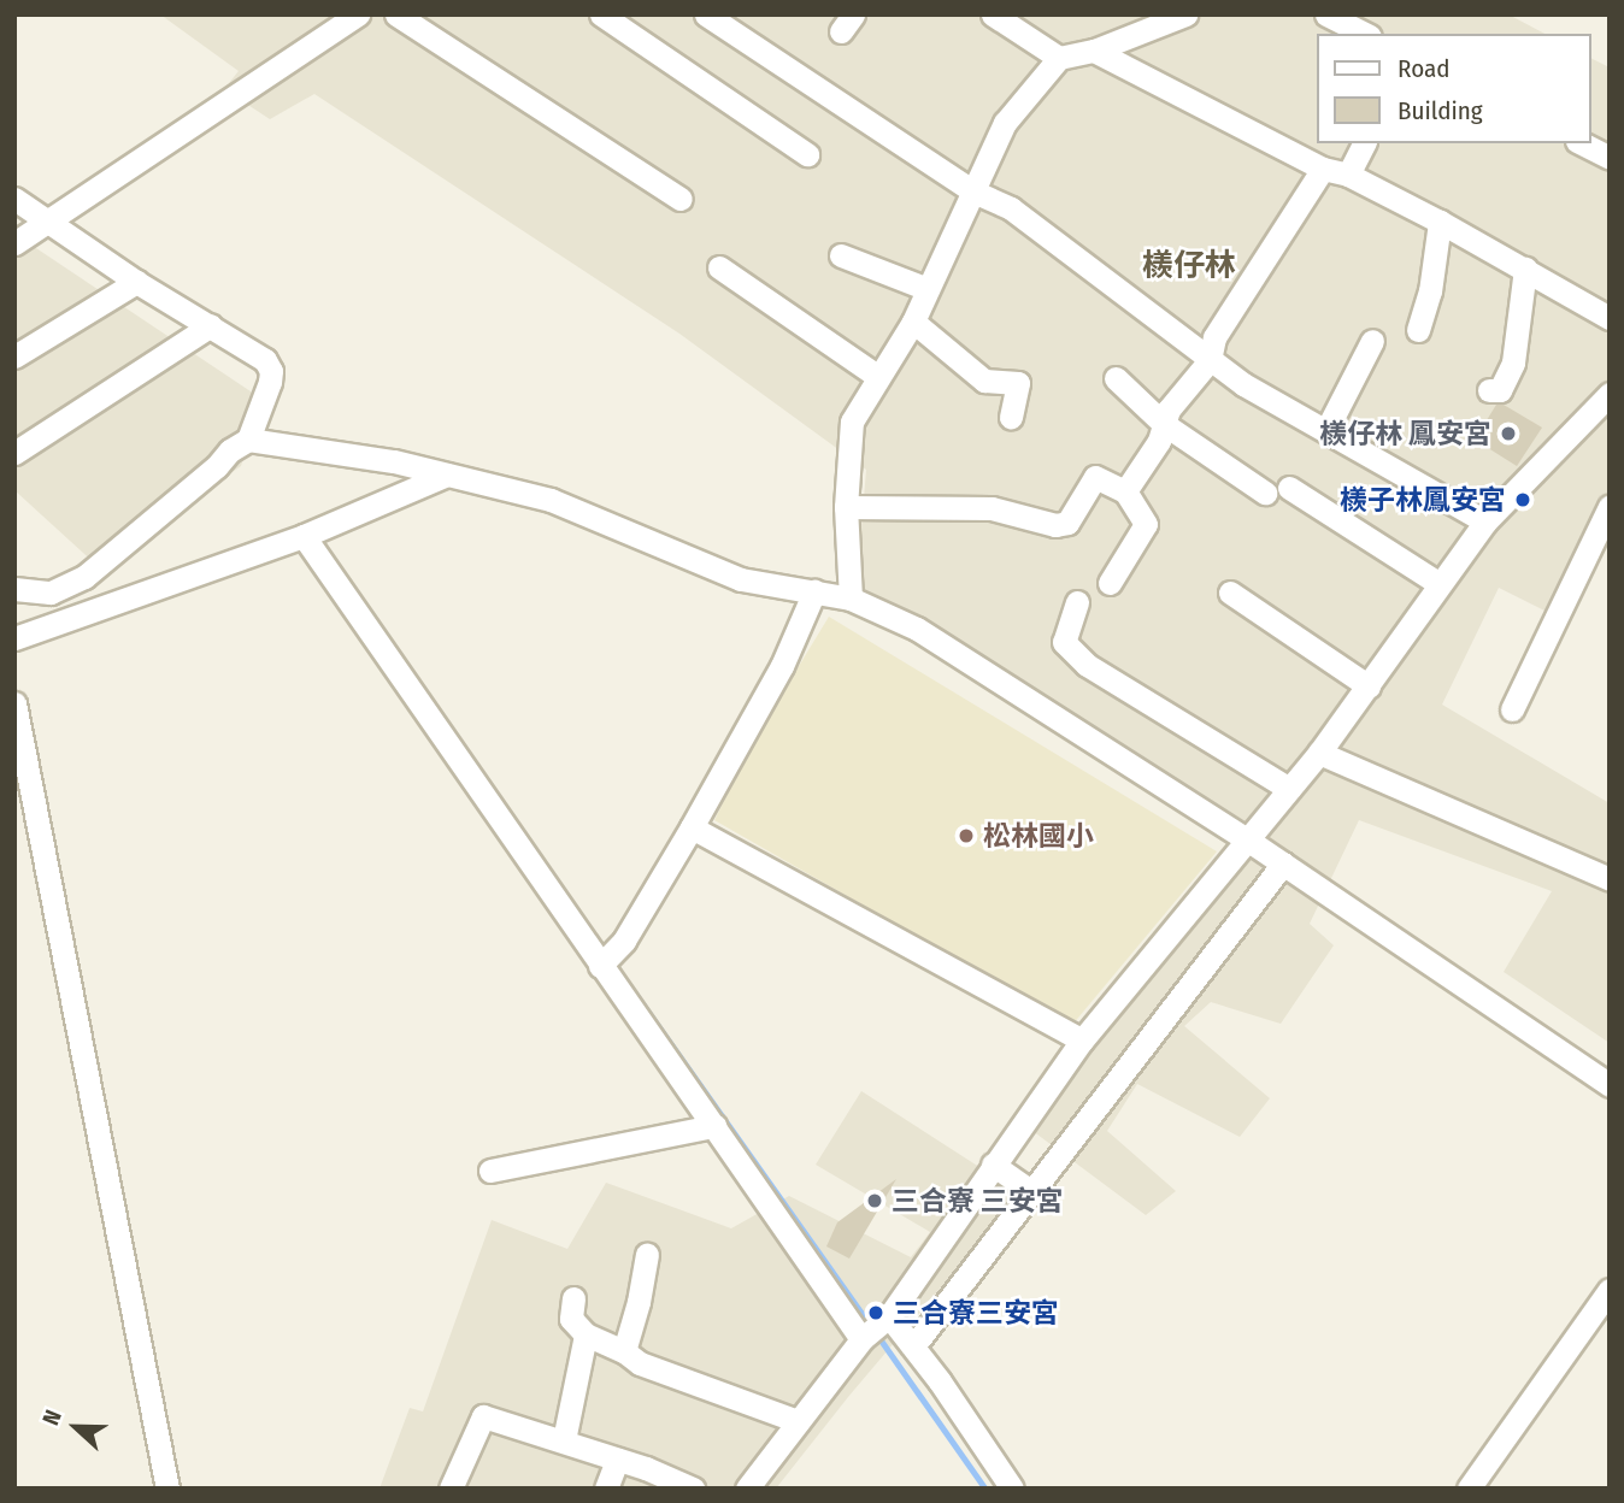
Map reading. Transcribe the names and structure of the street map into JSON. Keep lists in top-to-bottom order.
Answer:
{
  "districts": ["檨仔林"],
  "places": [
    "檨仔林 鳳安宮",
    "檨子林鳳安宮",
    "松林國小",
    "三合寮 三安宮",
    "三合寮三安宮"
  ],
  "legend": ["Road", "Building"],
  "north": "left"
}
